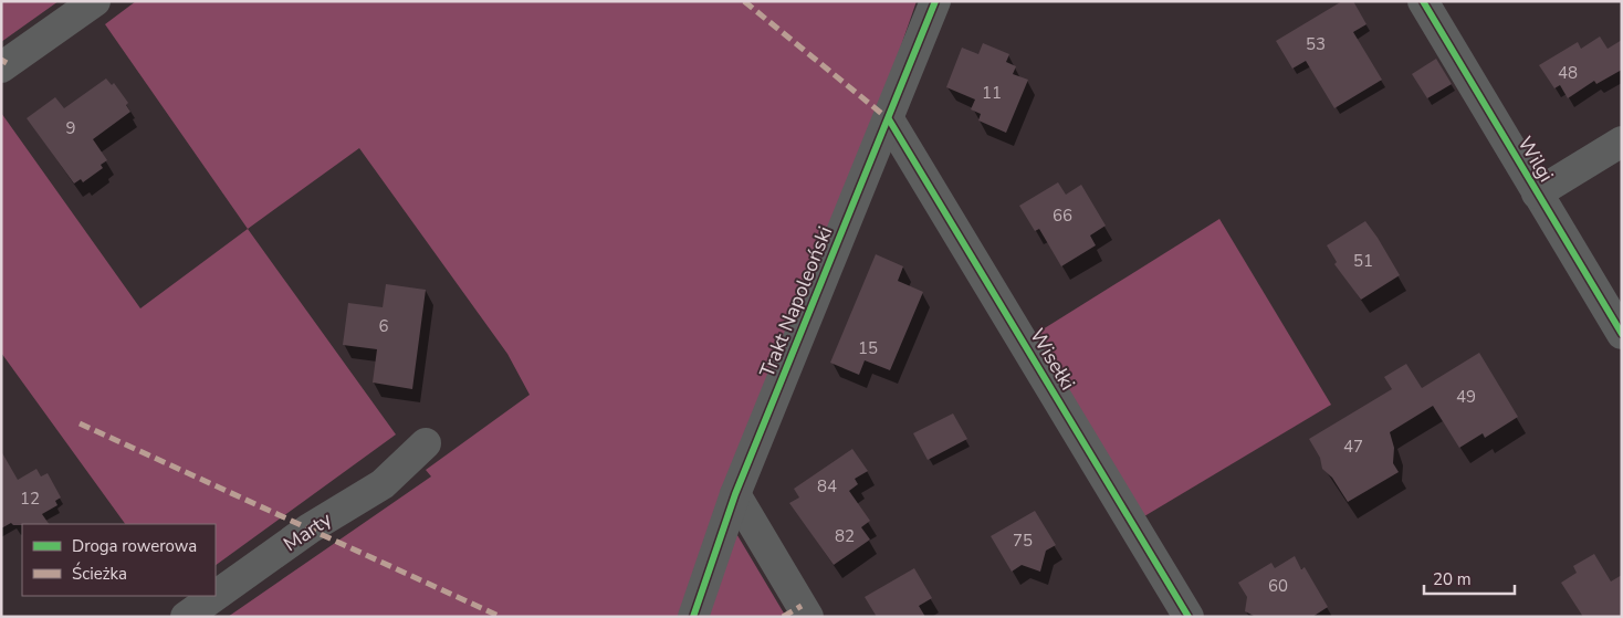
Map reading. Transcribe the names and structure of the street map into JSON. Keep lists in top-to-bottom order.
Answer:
{
  "streets": {
    "street": [
      "Wilgi",
      "Trakt Napoleoński",
      "Wisełki",
      "Marty"
    ]
  },
  "crossings": [
    ["Trakt Napoleoński", "Wisełki"]
  ],
  "house_numbers": [
    "53",
    "48",
    "11",
    "9",
    "66",
    "51",
    "6",
    "15",
    "49",
    "47",
    "84",
    "12",
    "82",
    "75",
    "60"
  ],
  "legend": ["Droga rowerowa", "Ścieżka"],
  "scale_bar": "20 m"
}
